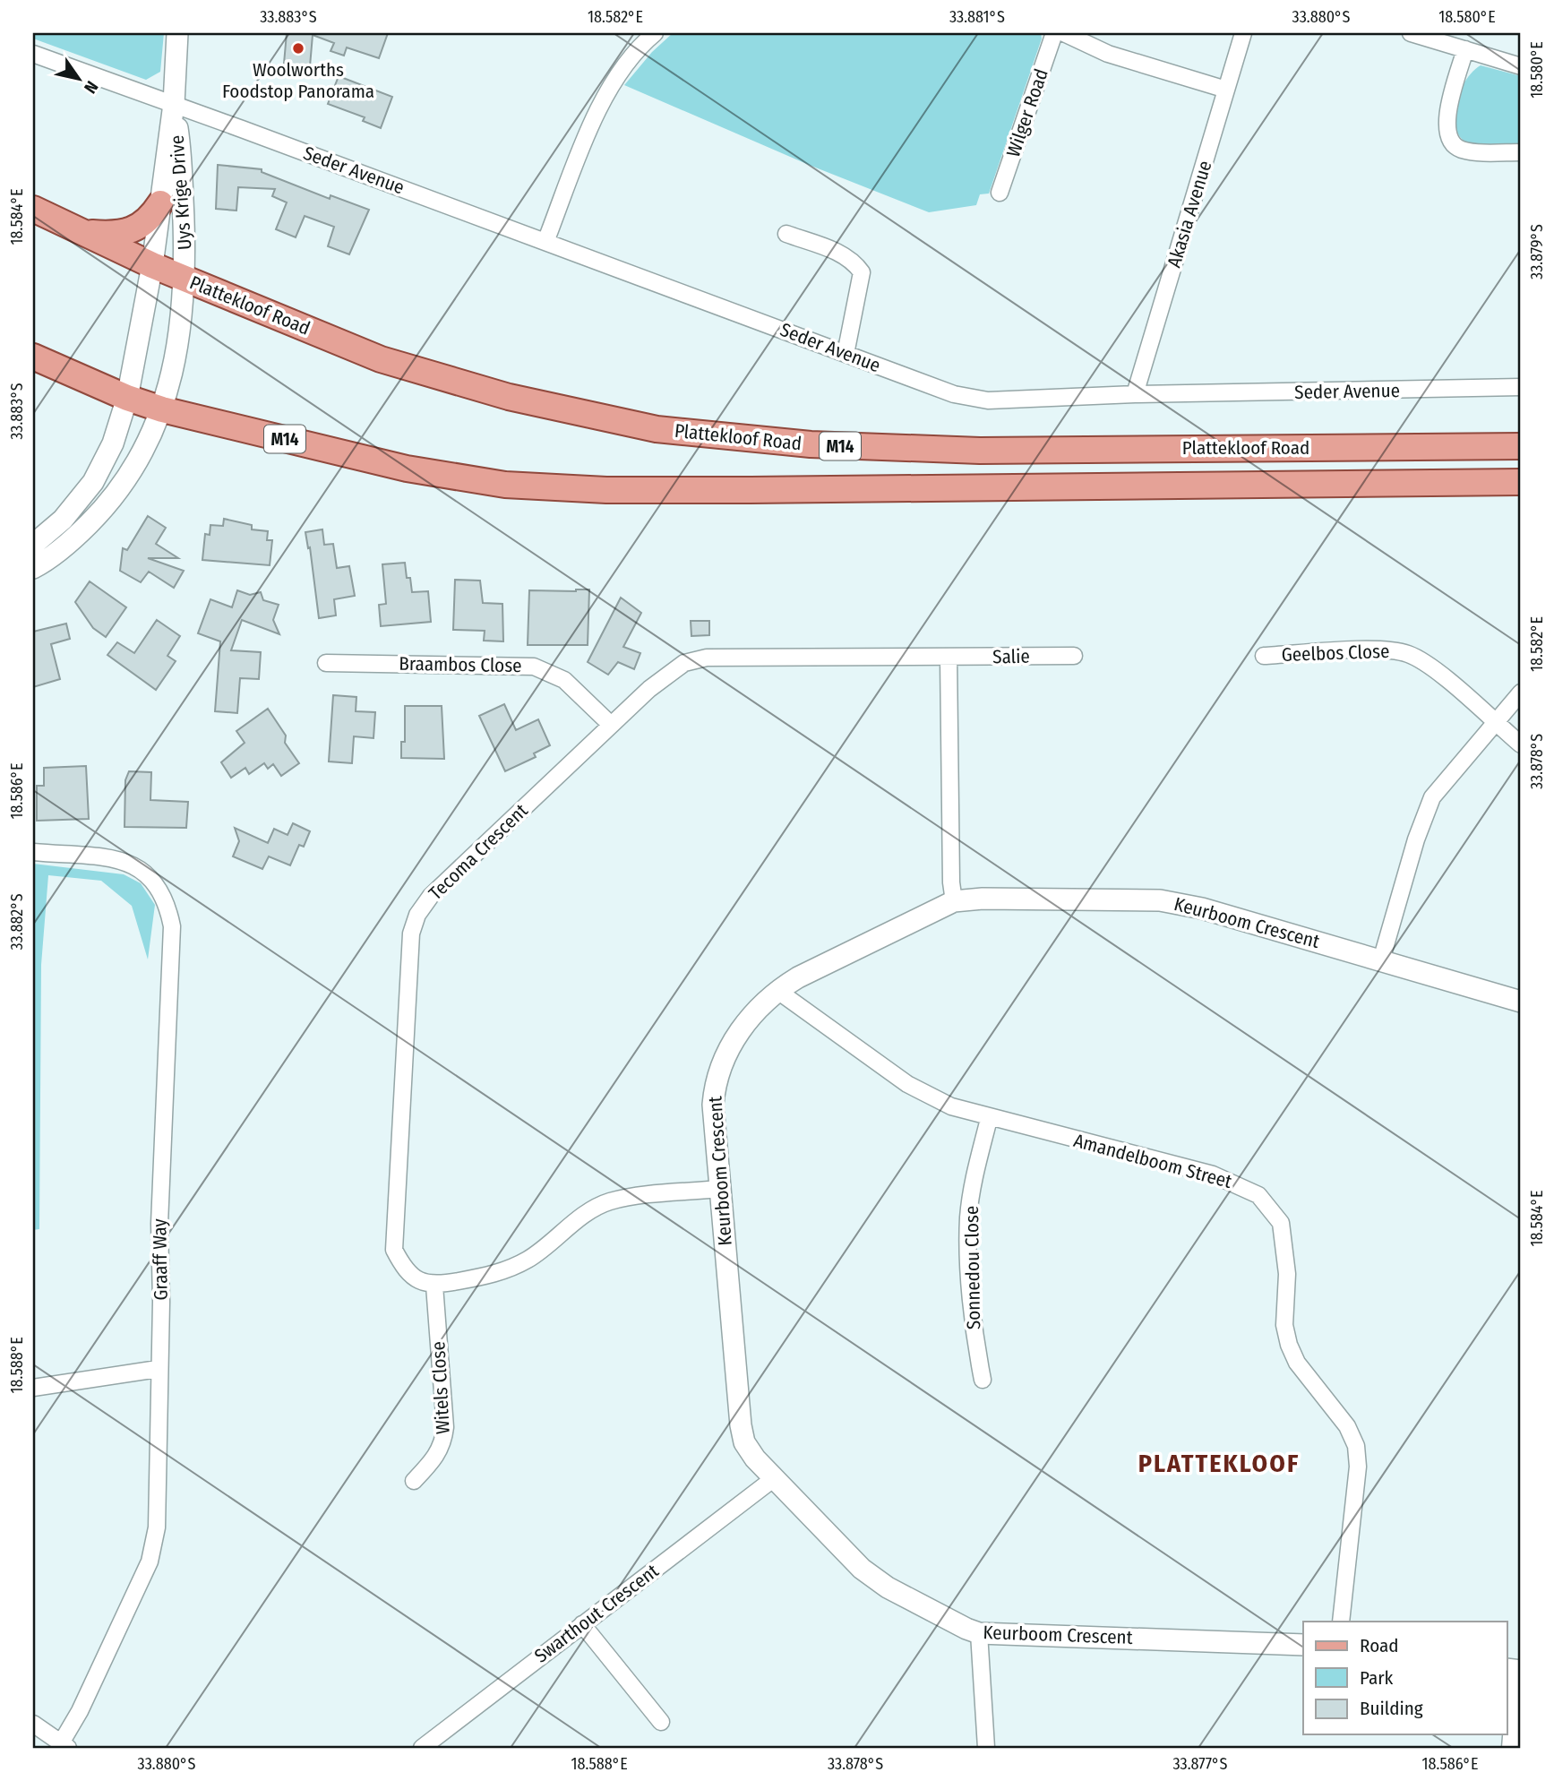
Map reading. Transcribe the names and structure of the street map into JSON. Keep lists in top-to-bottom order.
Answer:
{
  "streets": {
    "main road": ["Plattekloof Road", "M14"],
    "street": [
      "Wilger Road",
      "Seder Avenue",
      "Uys Krige Drive",
      "Akasia Avenue",
      "Geelbos Close",
      "Salie",
      "Braambos Close",
      "Tecoma Crescent",
      "Keurboom Crescent",
      "Amandelboom Street",
      "Graaff Way",
      "Sonnedou Close",
      "Witels Close",
      "Swarthout Crescent"
    ]
  },
  "crossings": [
    ["Seder Avenue", "Uys Krige Drive"],
    ["Seder Avenue", "Akasia Avenue"],
    ["Uys Krige Drive", "Plattekloof Road"],
    ["Salie", "Tecoma Crescent"],
    ["Braambos Close", "Tecoma Crescent"],
    ["Tecoma Crescent", "Witels Close"],
    ["Keurboom Crescent", "Amandelboom Street"],
    ["Keurboom Crescent", "Swarthout Crescent"],
    ["Amandelboom Street", "Sonnedou Close"]
  ],
  "districts": ["PLATTEKLOOF"],
  "places": ["Woolworths Foodstop Panorama"],
  "legend": ["Road", "Park", "Building"],
  "north": "bottom right",
  "coordinates": [
    "33.883°S",
    "18.582°E",
    "33.881°S",
    "33.880°S",
    "18.580°E",
    "18.584°E",
    "33.879°S",
    "33.878°S",
    "18.586°E",
    "33.882°S",
    "18.588°E",
    "33.877°S"
  ]
}
